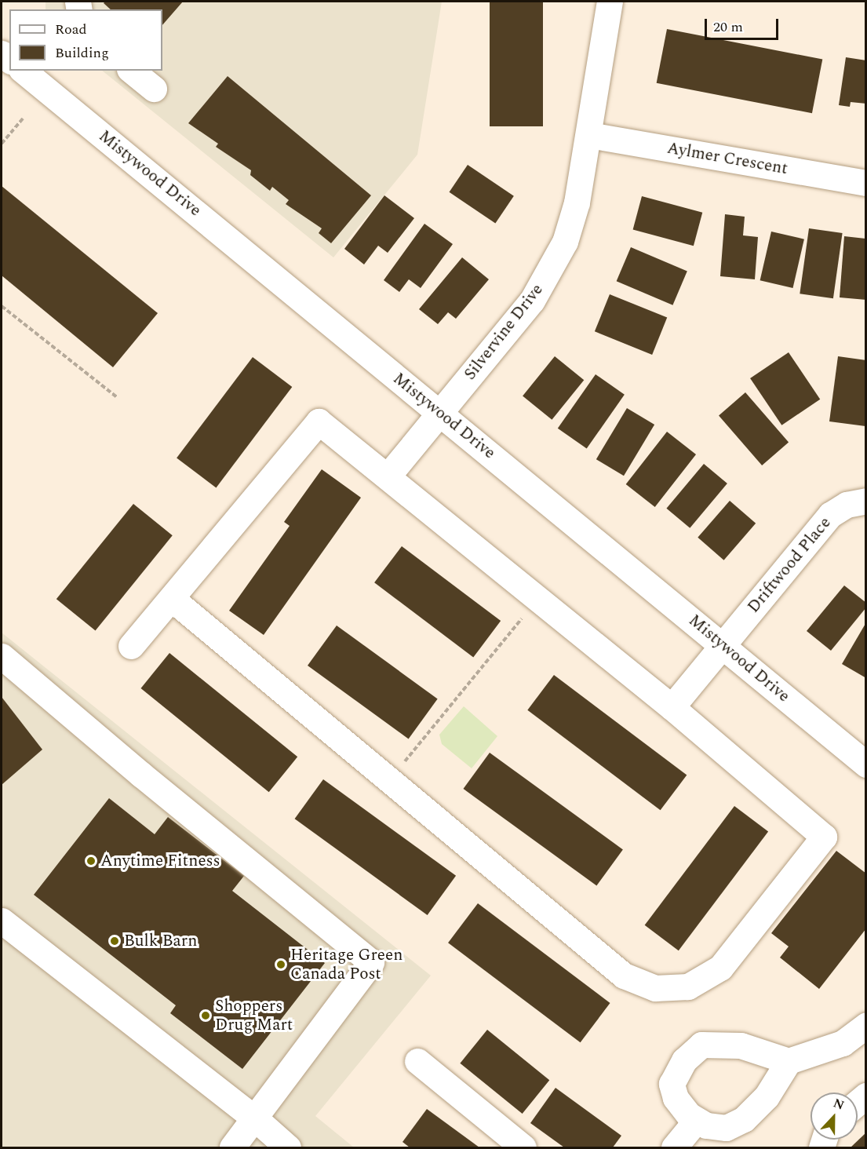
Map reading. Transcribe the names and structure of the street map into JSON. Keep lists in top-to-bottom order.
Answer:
{
  "streets": {
    "street": [
      "Aylmer Crescent",
      "Mistywood Drive",
      "Silvervine Drive",
      "Driftwood Place"
    ]
  },
  "crossings": [
    ["Aylmer Crescent", "Silvervine Drive"],
    ["Mistywood Drive", "Silvervine Drive"],
    ["Mistywood Drive", "Driftwood Place"]
  ],
  "places": [
    "Anytime Fitness",
    "Bulk Barn",
    "Heritage Green Canada Post",
    "Shoppers Drug Mart"
  ],
  "legend": ["Road", "Building"],
  "scale_bar": "20 m",
  "north": "top"
}
